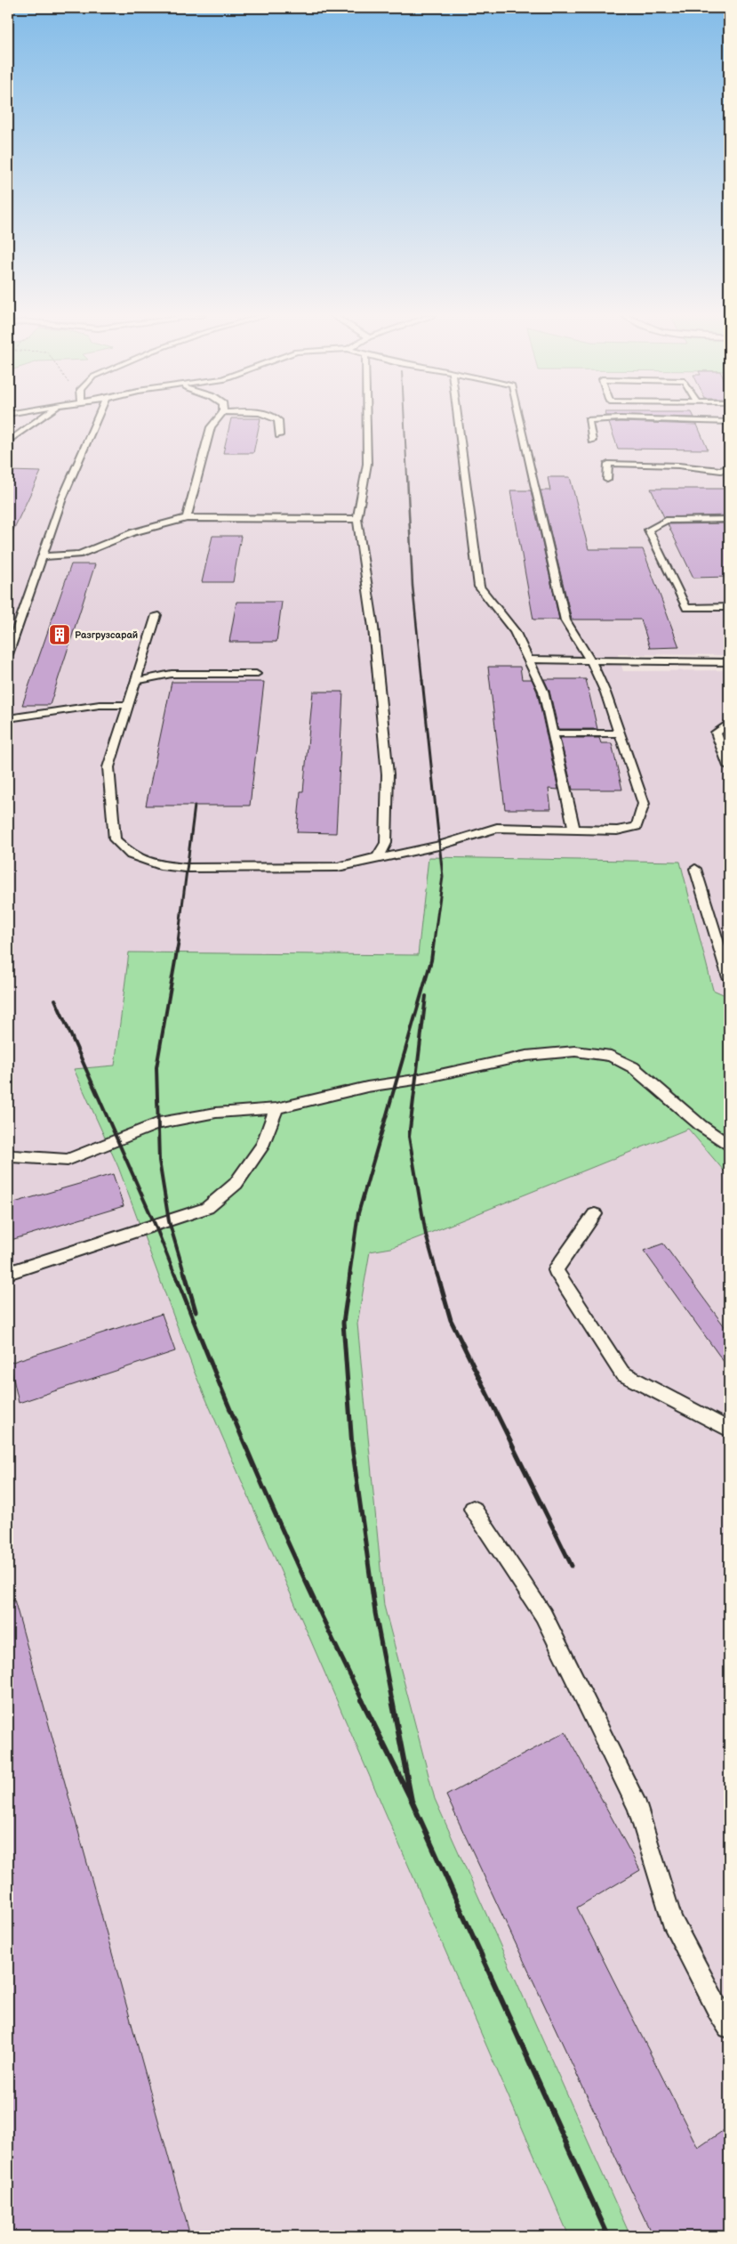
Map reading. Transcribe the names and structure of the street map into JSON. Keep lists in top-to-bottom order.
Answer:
{
  "places": {
    "building": ["Разгрузсарай"]
  }
}
